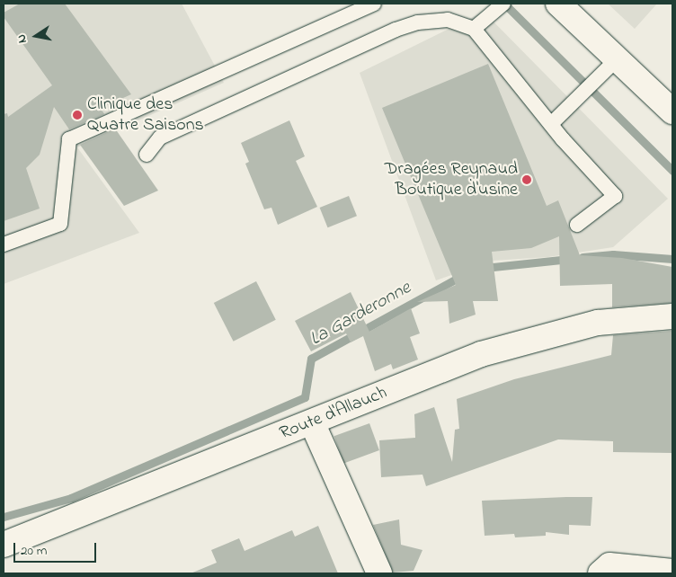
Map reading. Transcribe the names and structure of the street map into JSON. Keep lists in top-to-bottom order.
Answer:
{
  "streets": {
    "main road": ["Route d'Allauch"]
  },
  "water": ["La Garderonne"],
  "places": ["Clinique des Quatre Saisons", "Dragées Reynaud Boutique d'usine"],
  "scale_bar": "20 m",
  "north": "left"
}
